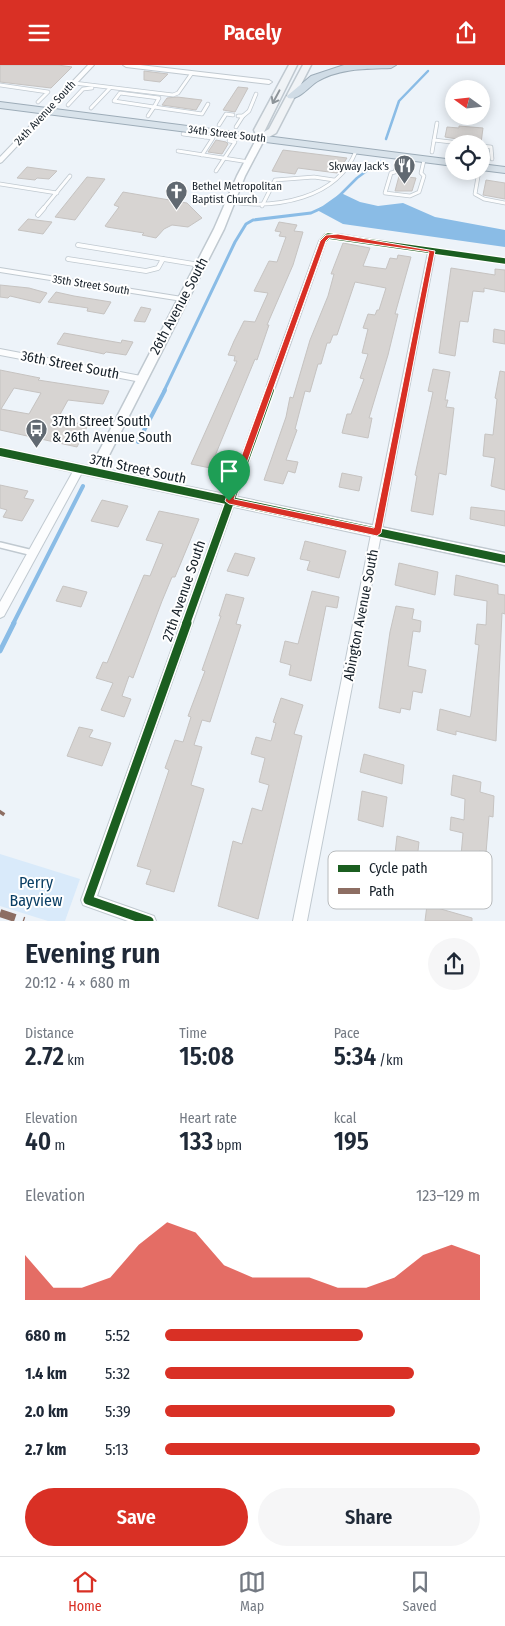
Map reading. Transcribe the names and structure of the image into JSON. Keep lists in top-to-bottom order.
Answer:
{
  "streets": {
    "highway": ["34th Street South"],
    "main road": ["26th Avenue South"],
    "street": [
      "24th Avenue South",
      "35th Street South",
      "36th Street South",
      "37th Street South",
      "27th Avenue South",
      "Abington Avenue South"
    ]
  },
  "crossings": [
    ["24th Avenue South", "34th Street South"],
    ["34th Street South", "26th Avenue South"],
    ["35th Street South", "26th Avenue South"],
    ["26th Avenue South", "36th Street South"],
    ["26th Avenue South", "37th Street South"],
    ["37th Street South", "27th Avenue South"],
    ["37th Street South", "Abington Avenue South"],
    ["27th Avenue South", "Abington Avenue South"]
  ],
  "parks": ["Perry Bayview"],
  "places": {
    "restaurant": ["Skyway Jack's"],
    "church": ["Bethel Metropolitan Baptist Church"],
    "bus stop": ["37th Street South & 26th Avenue South"]
  },
  "legend": ["Cycle path", "Path"],
  "north": "left",
  "page": {
    "header": "Pacely",
    "heading": ["Evening run", "20:12 · 4 × 680 m"],
    "stats": [
      ["Distance", "2.72 km"],
      ["Time", "15:08"],
      ["Pace", "5:34 /km"],
      ["Elevation", "40 m"],
      ["Heart rate", "133 bpm"],
      ["kcal", "195"]
    ],
    "chart": ["Elevation", "123–129 m"],
    "list": [
      {
        "name": "680 m",
        "note": "5:52"
      },
      {
        "name": "1.4 km",
        "note": "5:32"
      },
      {
        "name": "2.0 km",
        "note": "5:39"
      },
      {
        "name": "2.7 km",
        "note": "5:13"
      }
    ],
    "buttons": ["Save", "Share"],
    "tabs": ["Home", "Map", "Saved"]
  }
}
